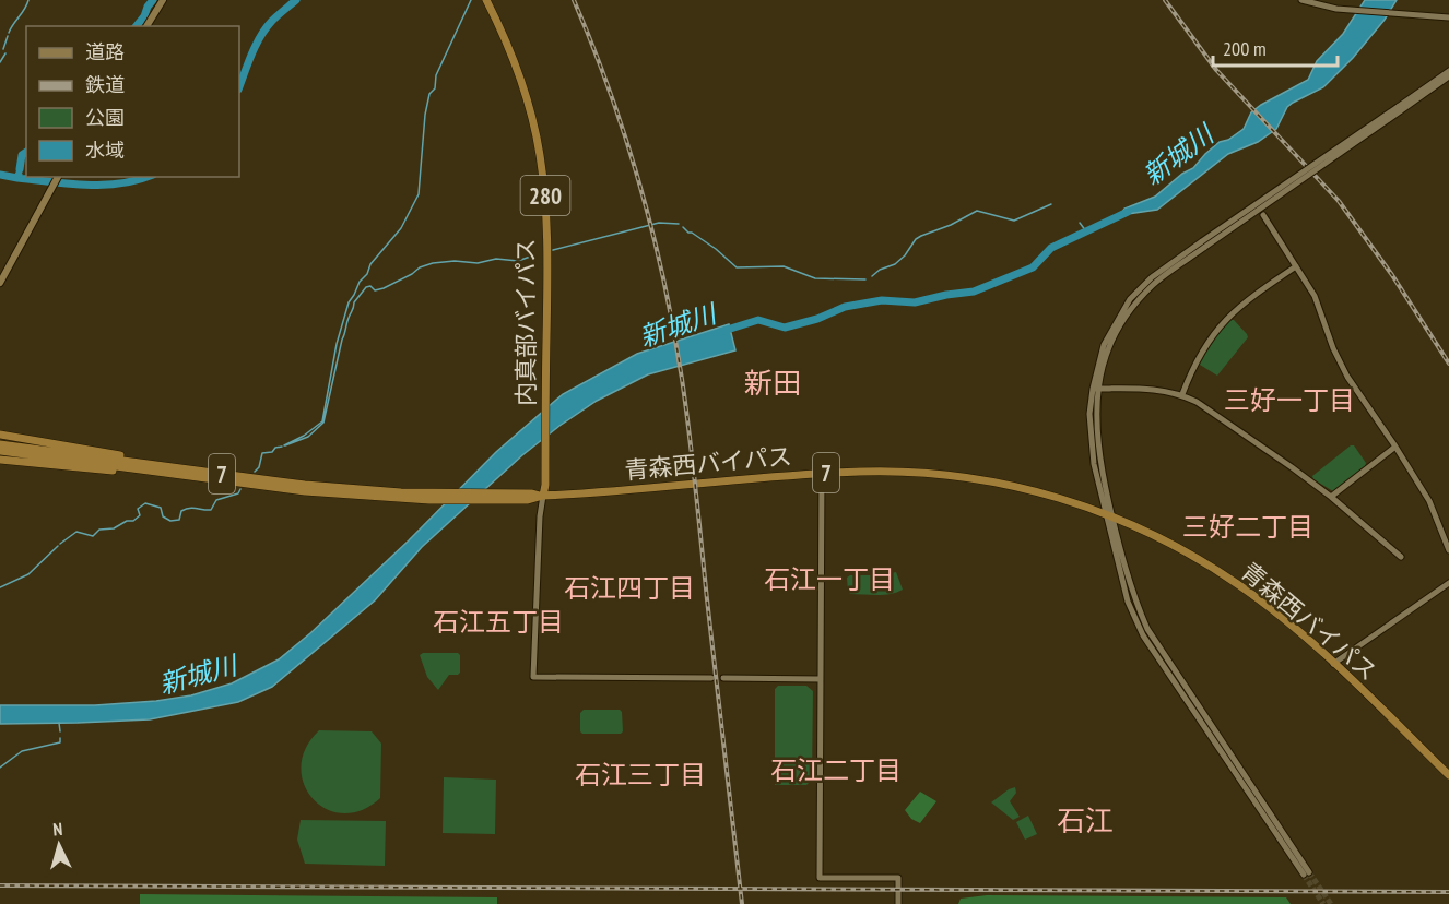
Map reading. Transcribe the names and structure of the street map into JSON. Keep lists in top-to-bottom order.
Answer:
{
  "streets": {
    "highway": [
      "280",
      "内真部バイパス",
      "青森西バイパス",
      "7"
    ]
  },
  "crossings": [
    ["内真部バイパス", "青森西バイパス"]
  ],
  "districts": [
    "新田",
    "三好一丁目",
    "三好二丁目",
    "石江一丁目",
    "石江四丁目",
    "石江五丁目",
    "石江二丁目",
    "石江三丁目",
    "石江"
  ],
  "water": ["新城川"],
  "legend": [
    "道路",
    "鉄道",
    "公園",
    "水域"
  ],
  "scale_bar": "200 m",
  "north": "top"
}
